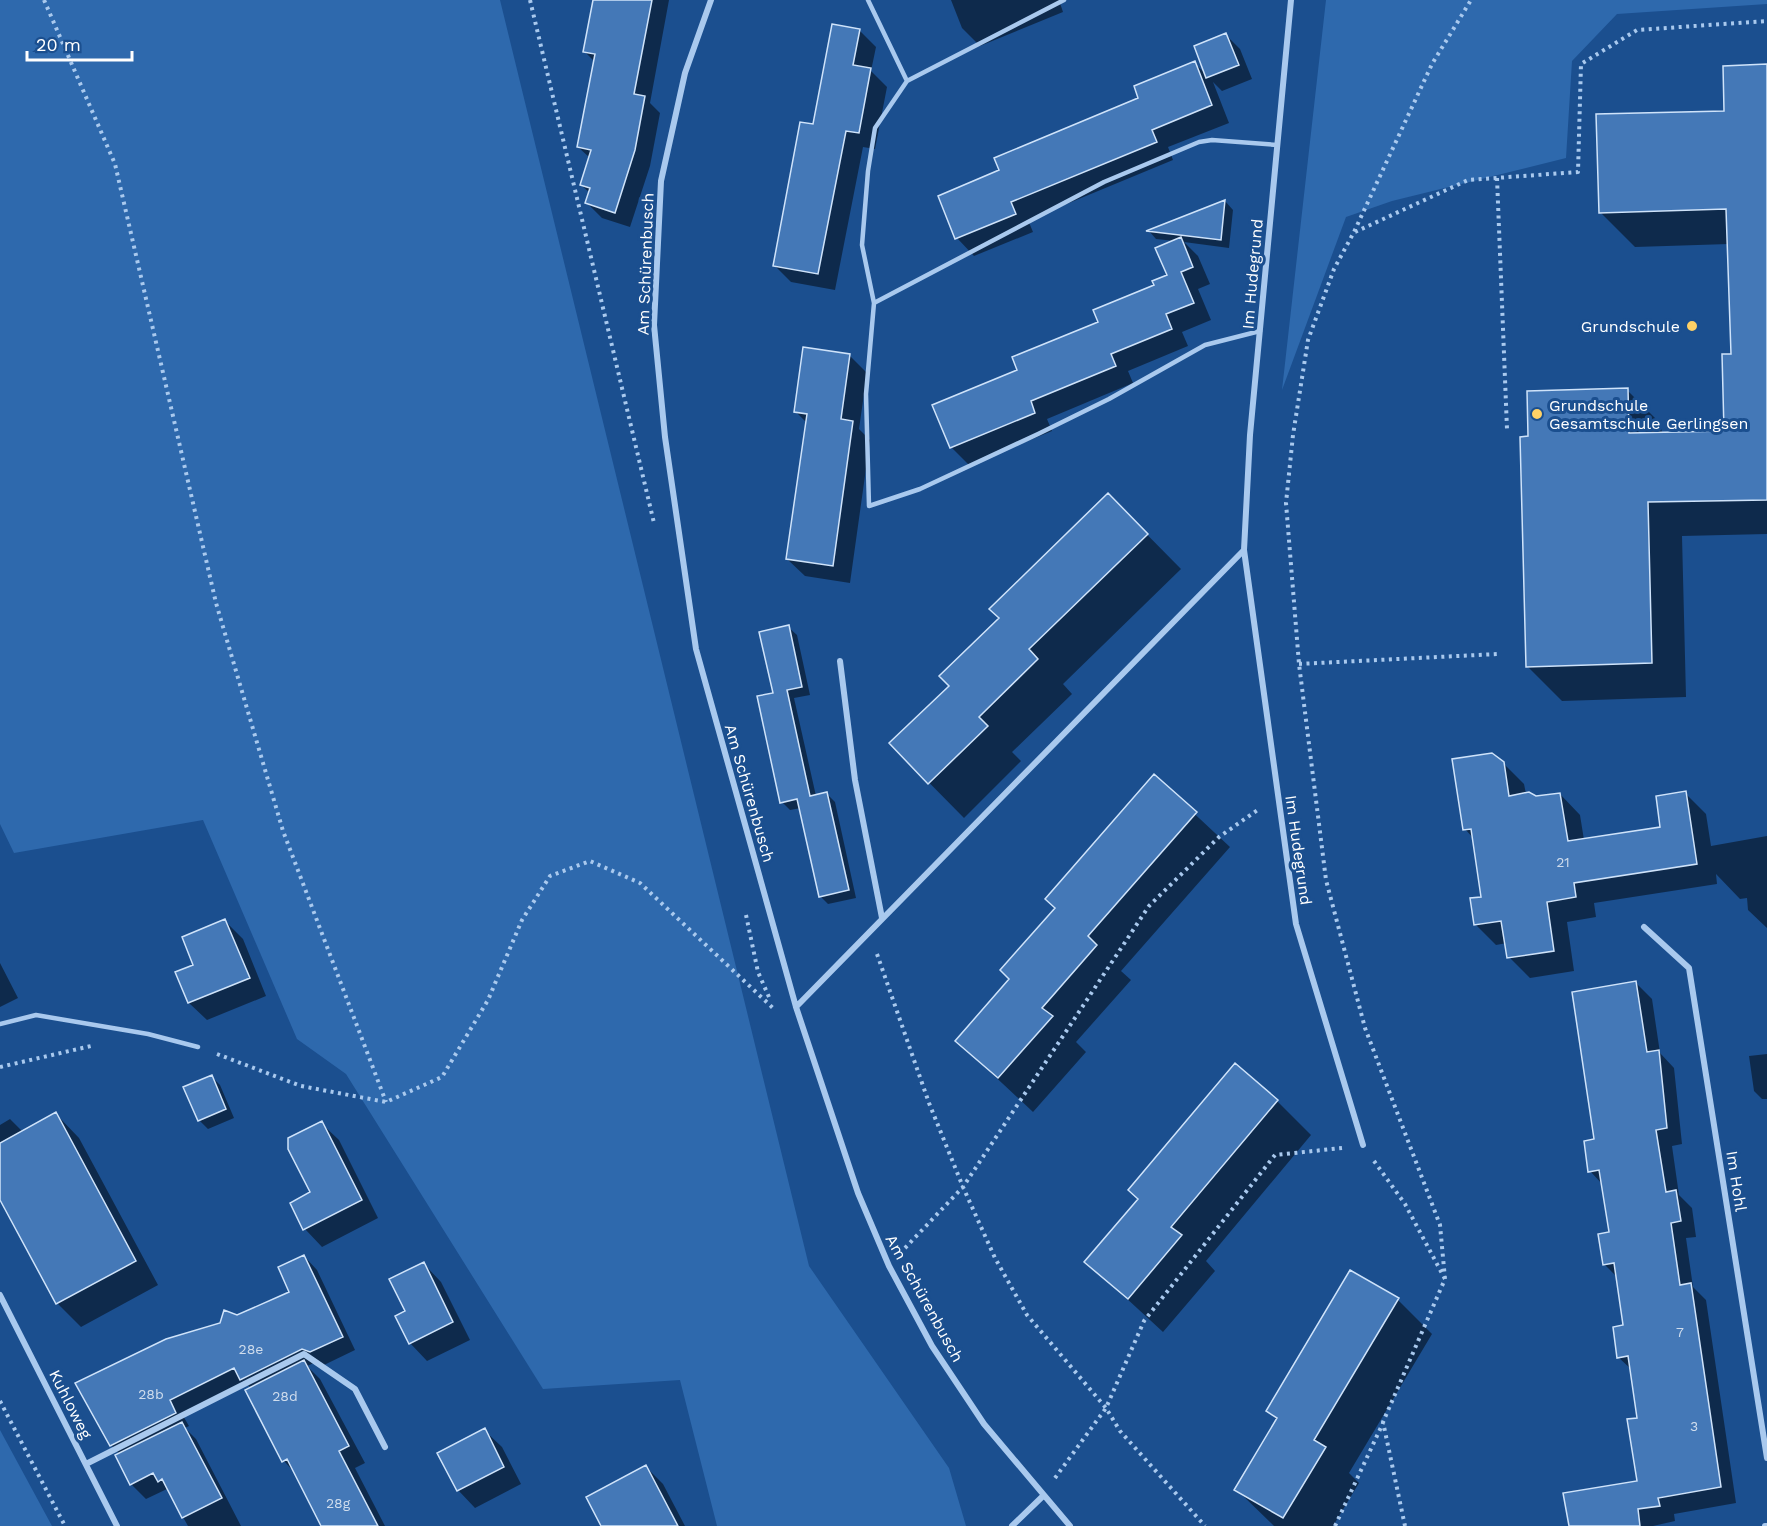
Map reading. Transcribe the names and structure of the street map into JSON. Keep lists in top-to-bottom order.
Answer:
{
  "streets": {
    "street": [
      "Am Schürenbusch",
      "Im Hudegrund",
      "Im Hohl",
      "Kuhloweg"
    ]
  },
  "places": ["Grundschule", "Grundschule Gesamtschule Gerlingsen"],
  "house_numbers": [
    "21",
    "7",
    "28e",
    "28b",
    "28d",
    "3",
    "28g"
  ],
  "scale_bar": "20 m"
}
